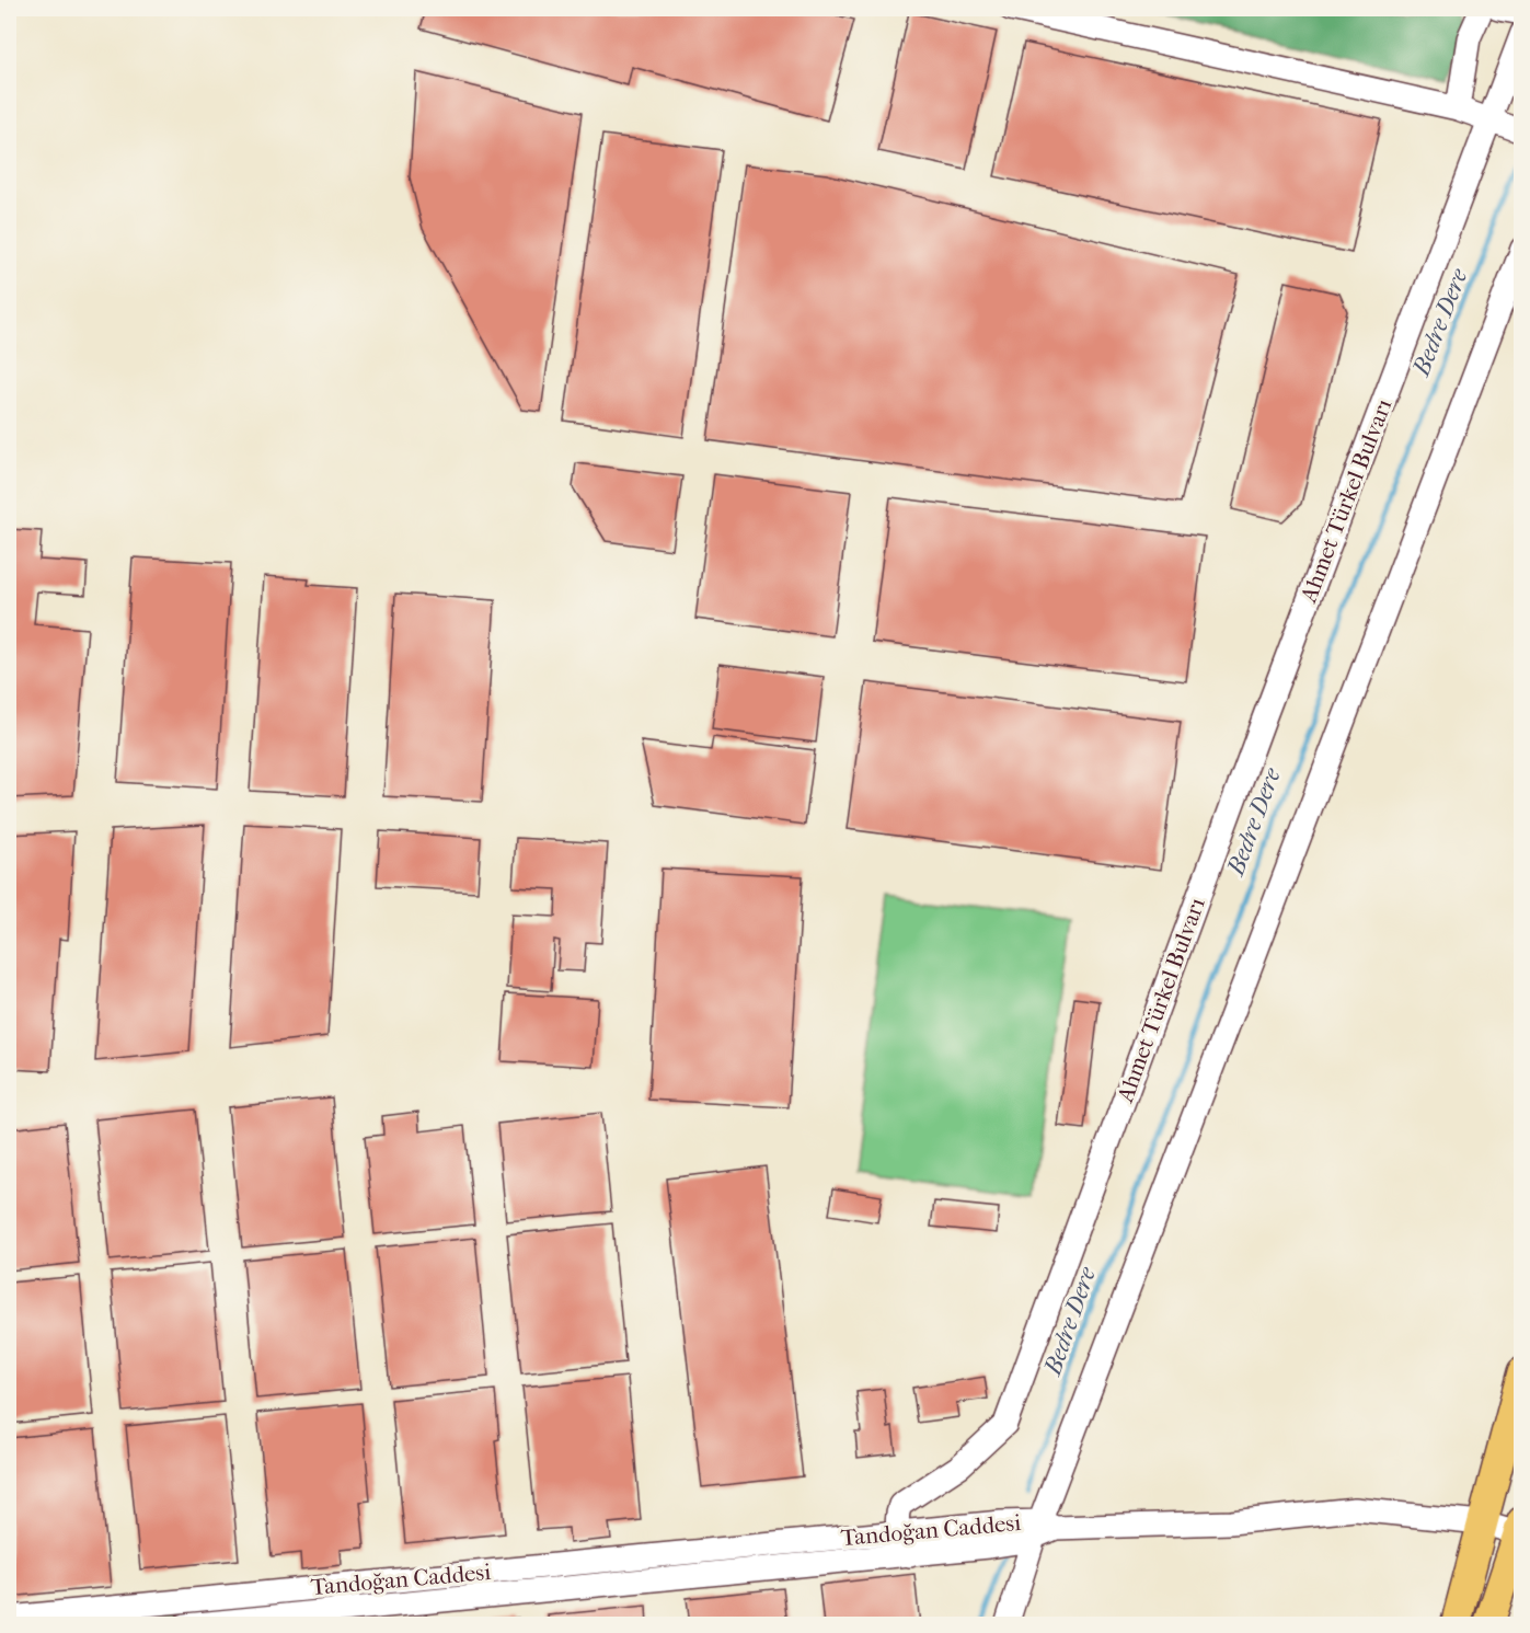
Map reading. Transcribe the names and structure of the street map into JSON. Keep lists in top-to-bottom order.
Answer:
{
  "streets": {
    "street": ["Ahmet Türkel Bulvarı", "Tandoğan Caddesi"]
  },
  "crossings": [
    ["Ahmet Türkel Bulvarı", "Tandoğan Caddesi"]
  ],
  "water": ["Bedre Dere"]
}
